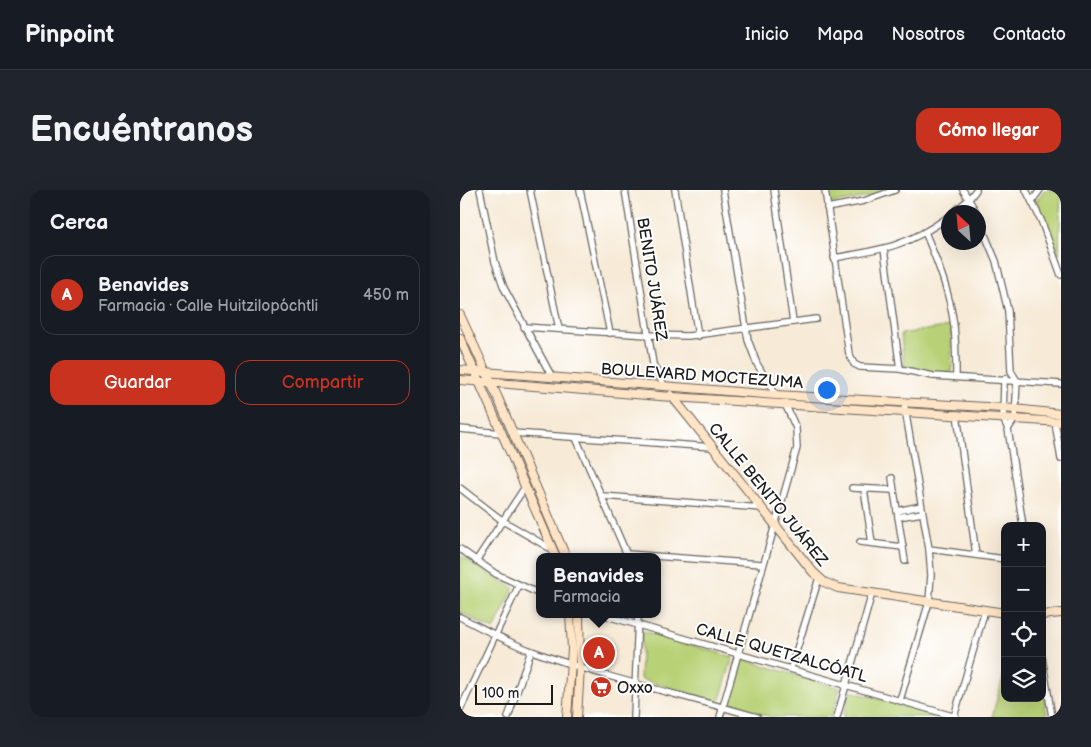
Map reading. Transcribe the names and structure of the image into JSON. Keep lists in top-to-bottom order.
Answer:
{
  "streets": {
    "main road": ["BENITO JUÁREZ", "BOULEVARD MOCTEZUMA", "CALLE BENITO JUÁREZ"],
    "street": ["CALLE QUETZALCÓATL"]
  },
  "crossings": [
    ["BENITO JUÁREZ", "BOULEVARD MOCTEZUMA"],
    ["BENITO JUÁREZ", "CALLE BENITO JUÁREZ"],
    ["BOULEVARD MOCTEZUMA", "CALLE BENITO JUÁREZ"]
  ],
  "places": {
    "supermarket": ["Oxxo"]
  },
  "scale_bar": "100 m",
  "north": "top left",
  "page": {
    "header": "Pinpoint",
    "nav": [
      "Inicio",
      "Mapa",
      "Nosotros",
      "Contacto"
    ],
    "buttons": [
      "Cómo llegar",
      ["Guardar", "Compartir"]
    ],
    "title": "Encuéntranos",
    "heading": "Cerca",
    "list": [
      {
        "mark": "A",
        "name": "Benavides",
        "note": "Farmacia · Calle Huitzilopóchtli",
        "value": "450 m"
      }
    ],
    "map_buttons": ["+", "−"],
    "popup": ["Benavides", "Farmacia"],
    "pins": "A",
    "scale": "100 m"
  }
}
